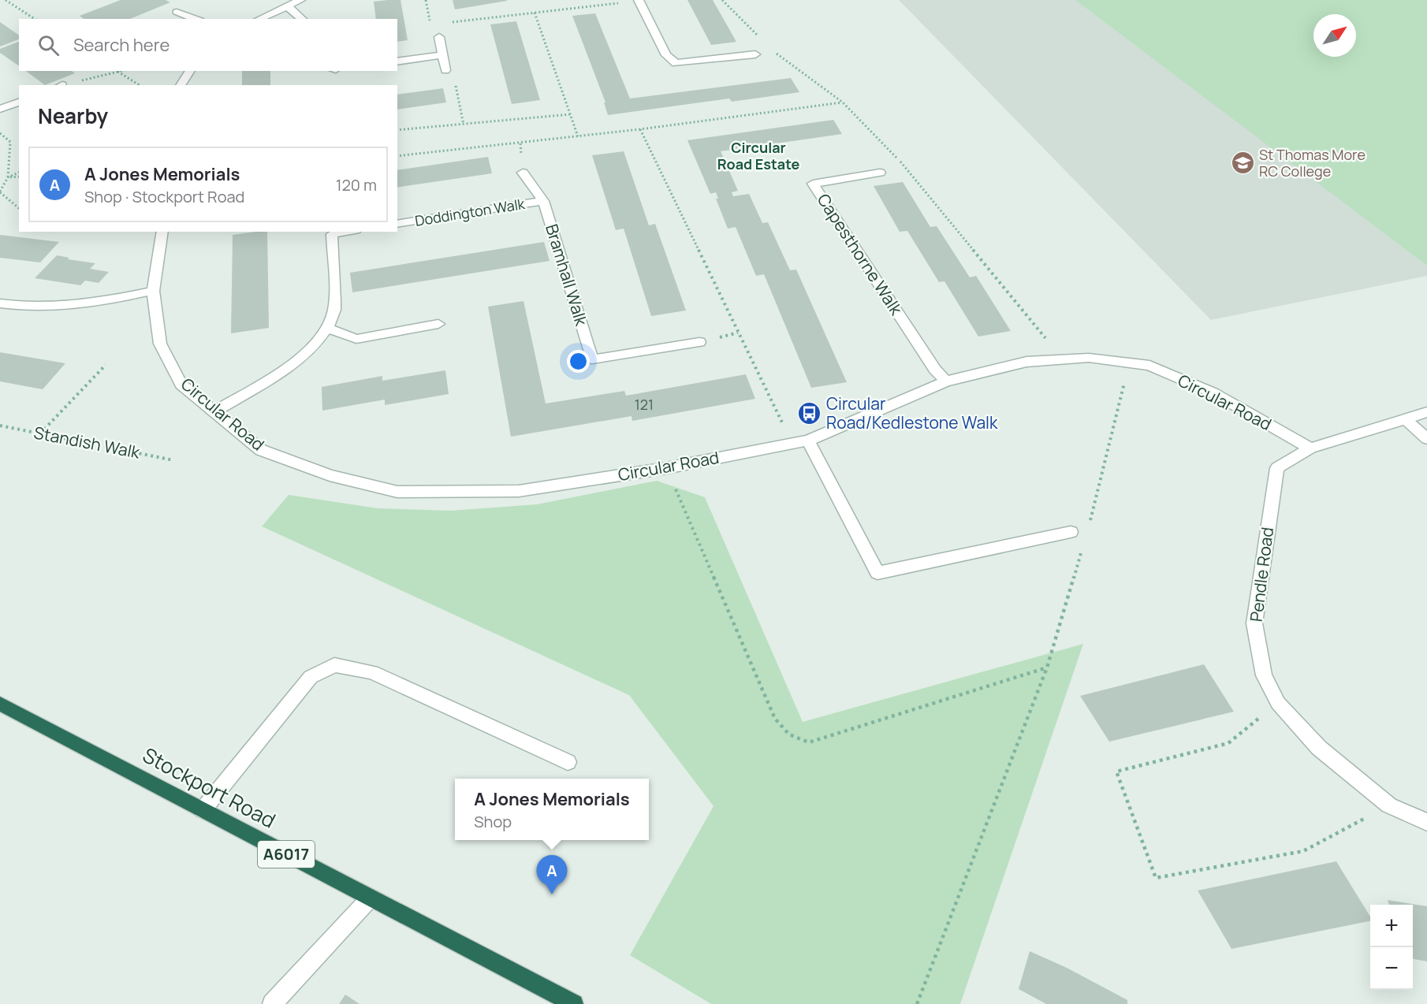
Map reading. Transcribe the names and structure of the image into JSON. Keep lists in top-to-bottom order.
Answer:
{
  "streets": {
    "highway": ["Stockport Road", "A6017"],
    "street": [
      "Doddington Walk",
      "Capesthorne Walk",
      "Bramhall Walk",
      "Circular Road",
      "Pendle Road"
    ],
    "path": ["Standish Walk"]
  },
  "crossings": [
    ["Doddington Walk", "Bramhall Walk"],
    ["Capesthorne Walk", "Circular Road"],
    ["Circular Road", "Pendle Road"]
  ],
  "districts": ["Circular Road Estate"],
  "places": {
    "school or university": ["St Thomas More RC College"],
    "bus stop": ["Circular Road/Kedlestone Walk"]
  },
  "house_numbers": ["121"],
  "north": "top right",
  "page": {
    "search": "Search here",
    "heading": "Nearby",
    "list": [
      {
        "mark": "A",
        "name": "A Jones Memorials",
        "note": "Shop · Stockport Road",
        "value": "120 m"
      }
    ],
    "popup": ["A Jones Memorials", "Shop"],
    "pins": "A",
    "map_buttons": ["+", "−"]
  }
}
